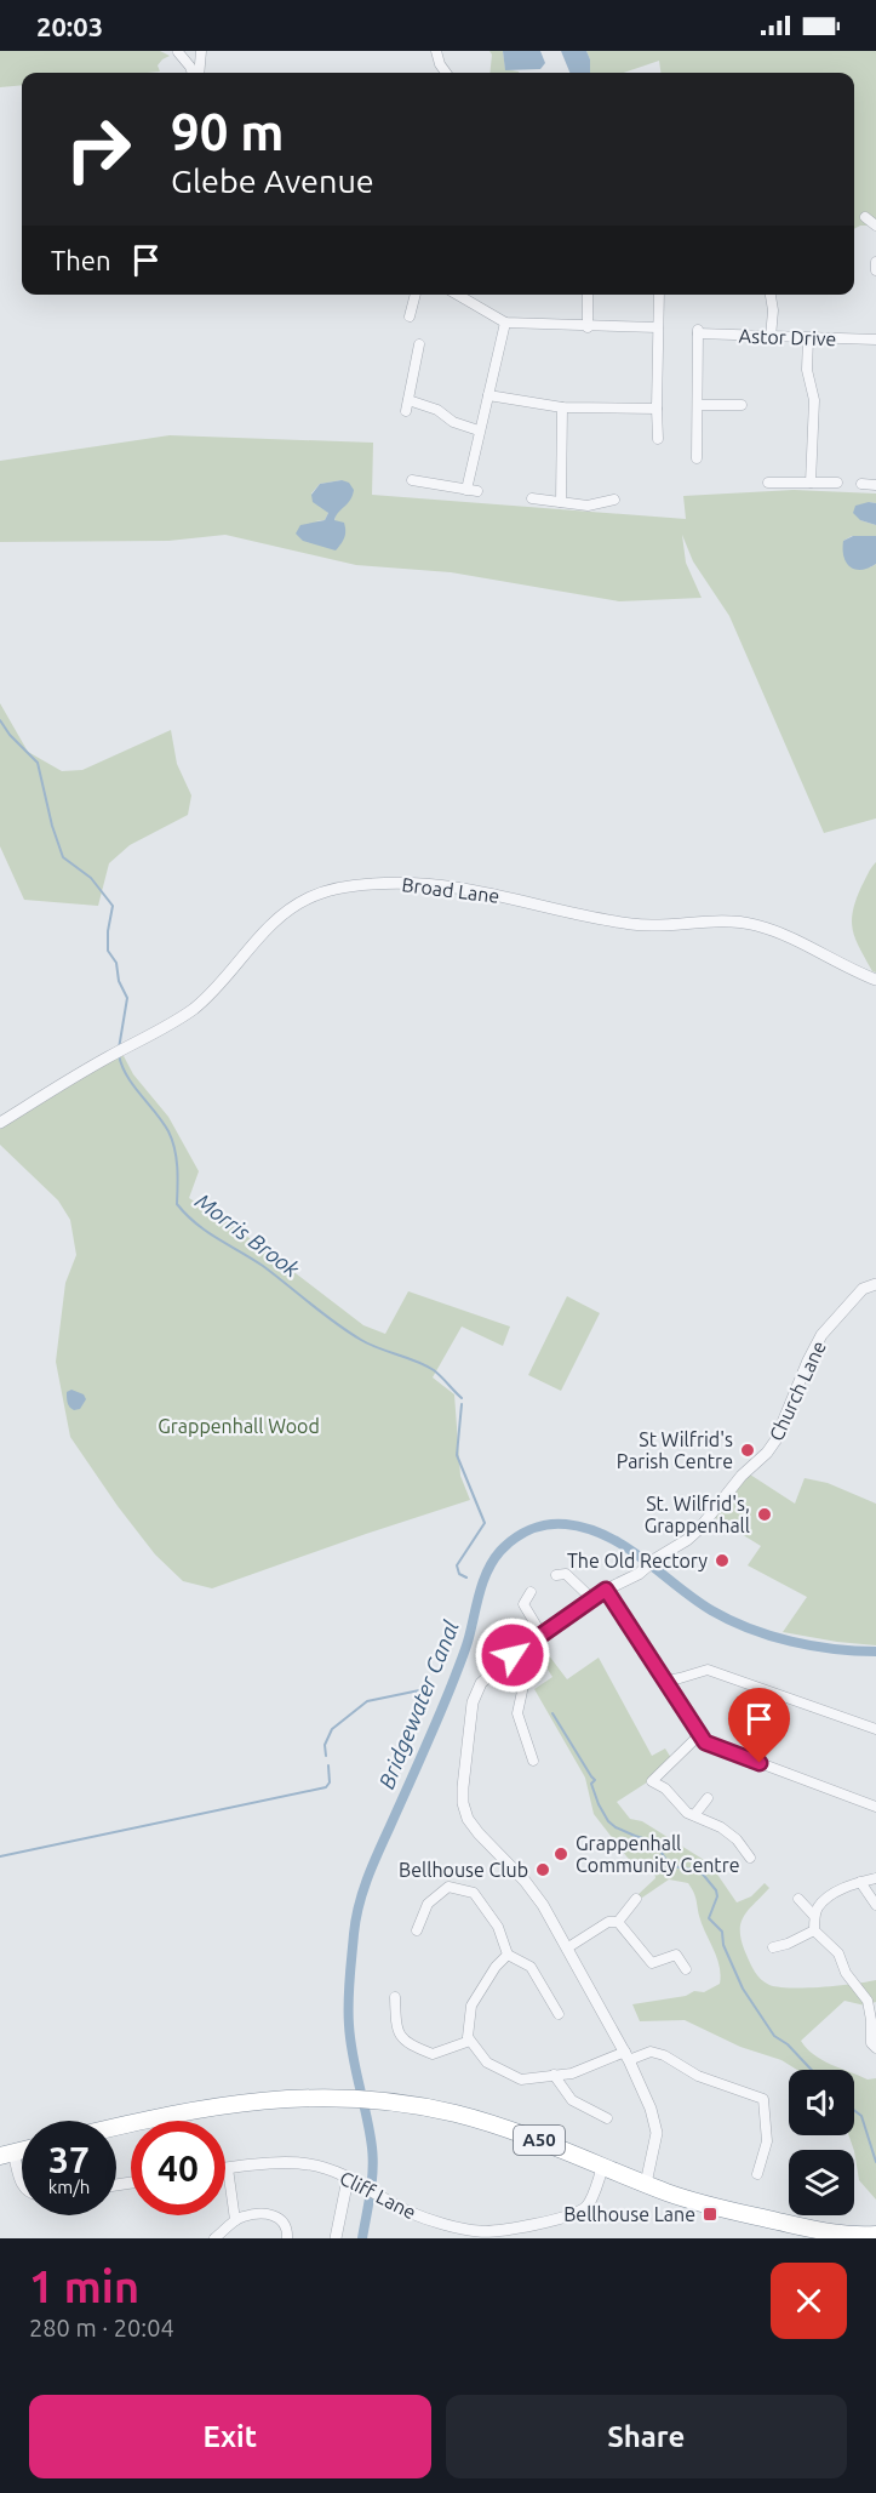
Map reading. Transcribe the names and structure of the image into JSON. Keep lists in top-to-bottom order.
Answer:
{
  "streets": {
    "highway": ["A50"],
    "street": [
      "Astor Drive",
      "Broad Lane",
      "Church Lane",
      "Cliff Lane"
    ]
  },
  "crossings": [
    ["A50", "Cliff Lane"]
  ],
  "water": ["Morris Brook", "Bridgewater Canal"],
  "parks": ["Grappenhall Wood"],
  "places": {
    "other": [
      "St Wilfrid's Parish Centre",
      "St. Wilfrid's, Grappenhall",
      "The Old Rectory",
      "Grappenhall Community Centre",
      "Bellhouse Club"
    ],
    "transit": ["Bellhouse Lane"]
  },
  "page": {
    "status": "20:03",
    "turn": ["90 m", "Glebe Avenue"],
    "then": "Then",
    "speed": "37 km/h",
    "limit": "40",
    "heading": ["1 min", "280 m · 20:04"],
    "buttons": ["Exit", "Share"]
  }
}
